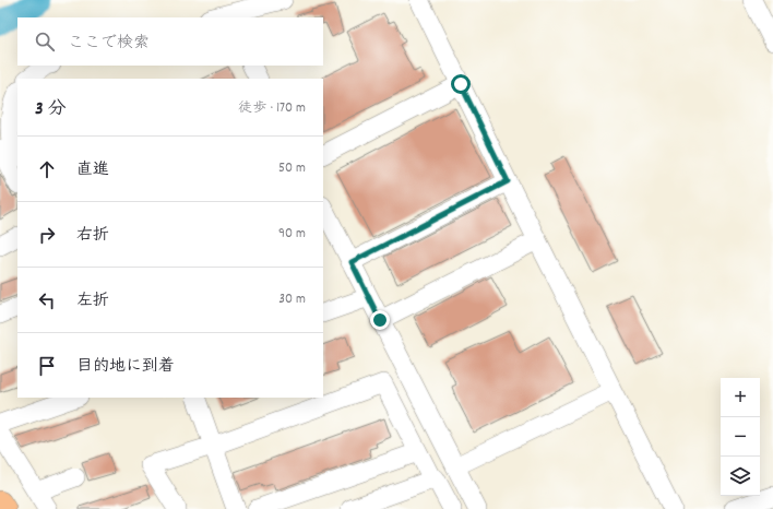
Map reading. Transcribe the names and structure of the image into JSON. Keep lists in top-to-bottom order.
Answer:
{
  "page": {
    "search": "ここで検索",
    "heading": ["3 分", "徒歩 · 170 m"],
    "list": [
      ["直進", "50 m"],
      ["右折", "90 m"],
      ["左折", "30 m"],
      "目的地に到着"
    ],
    "map_buttons": ["+", "−"]
  }
}
